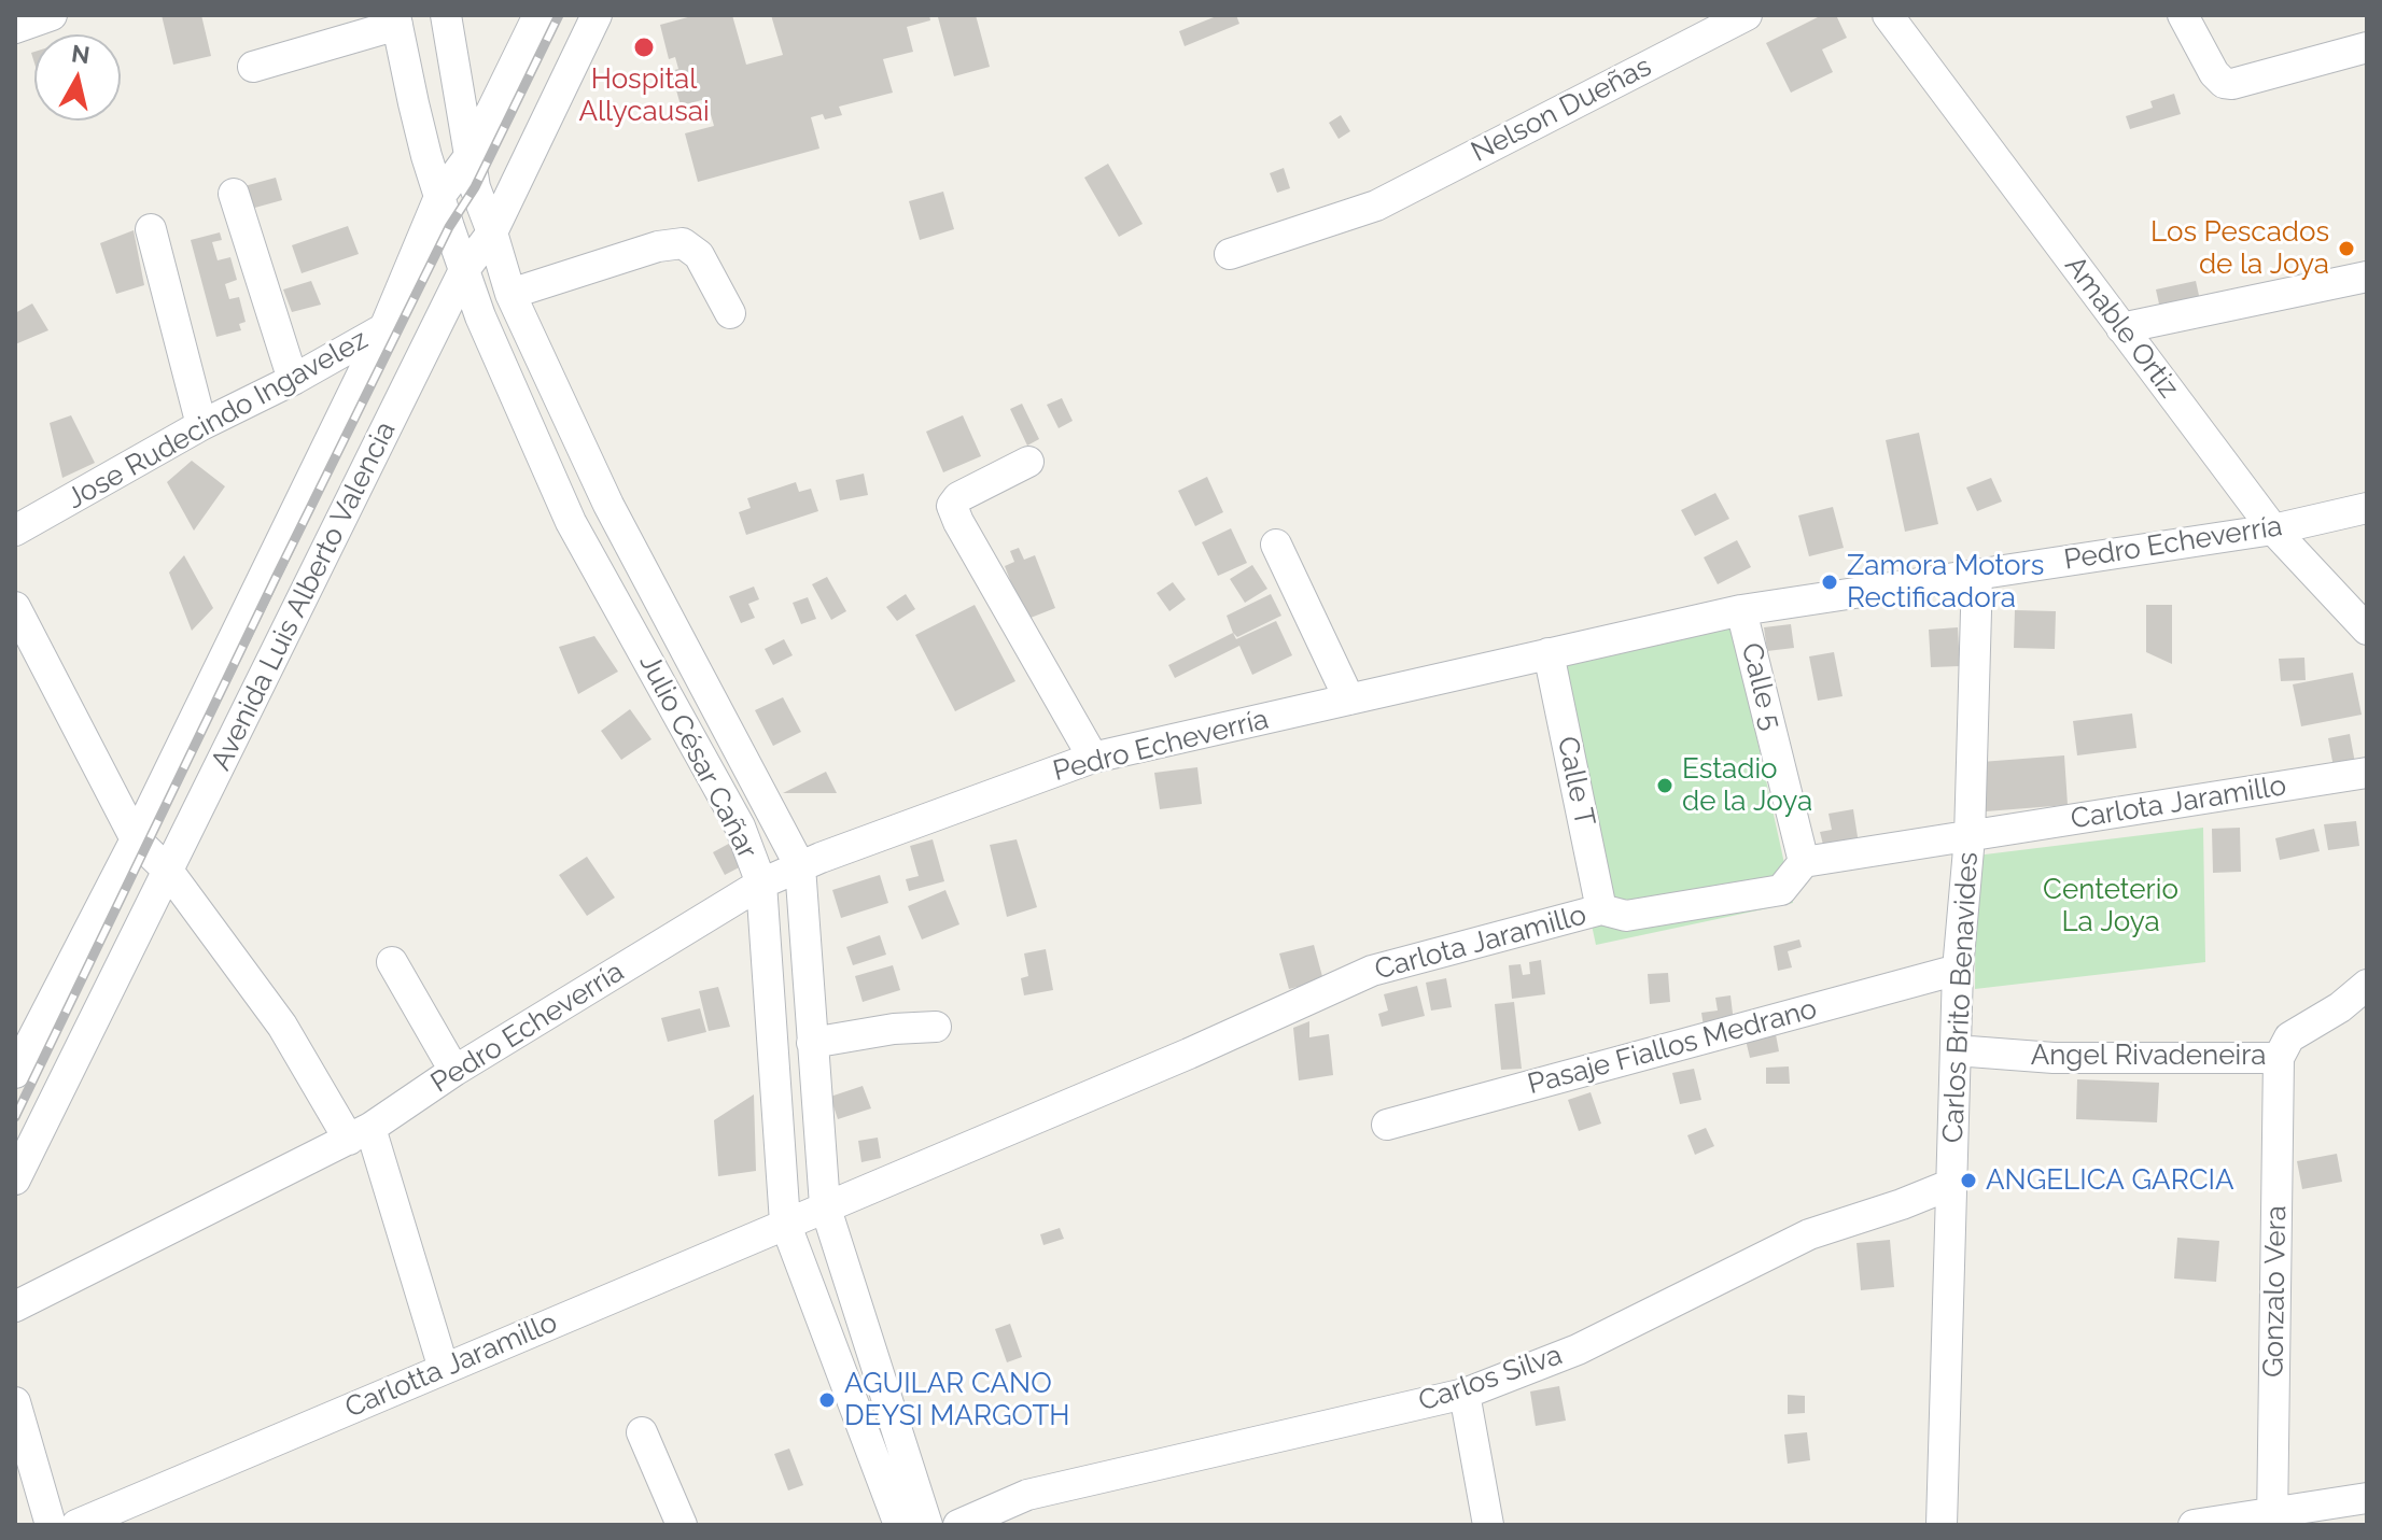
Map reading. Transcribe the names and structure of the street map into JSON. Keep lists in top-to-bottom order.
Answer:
{
  "streets": {
    "street": [
      "Nelson Dueñas",
      "Amable Ortiz",
      "Jose Rudecindo Ingavelez",
      "Pedro Echeverría",
      "Avenida Luis Alberto Valencia",
      "Calle 5",
      "Julio César Cañar",
      "Calle T",
      "Carlota Jaramillo",
      "Carlos Brito Benavides",
      "Pasaje Fiallos Medrano",
      "Angel Rivadeneira",
      "Gonzalo Vera",
      "Carlotta Jaramillo",
      "Carlos Silva"
    ]
  },
  "crossings": [
    ["Amable Ortiz", "Pedro Echeverría"],
    ["Jose Rudecindo Ingavelez", "Julio César Cañar"],
    ["Pedro Echeverría", "Calle 5"],
    ["Pedro Echeverría", "Julio César Cañar"],
    ["Pedro Echeverría", "Calle T"],
    ["Pedro Echeverría", "Carlos Brito Benavides"],
    ["Avenida Luis Alberto Valencia", "Julio César Cañar"],
    ["Calle 5", "Carlota Jaramillo"],
    ["Julio César Cañar", "Carlota Jaramillo"],
    ["Julio César Cañar", "Carlotta Jaramillo"],
    ["Calle T", "Carlota Jaramillo"],
    ["Carlota Jaramillo", "Carlos Brito Benavides"],
    ["Carlota Jaramillo", "Carlotta Jaramillo"],
    ["Carlos Brito Benavides", "Pasaje Fiallos Medrano"],
    ["Carlos Brito Benavides", "Angel Rivadeneira"],
    ["Carlos Brito Benavides", "Carlos Silva"],
    ["Angel Rivadeneira", "Gonzalo Vera"]
  ],
  "parks": ["Centeterio La Joya"],
  "places": [
    "Hospital Allycausai",
    "Los Pescados de la Joya",
    "Zamora Motors Rectificadora",
    "Estadio de la Joya",
    "ANGELICA GARCIA",
    "AGUILAR CANO DEYSI MARGOTH"
  ],
  "north": "top"
}
